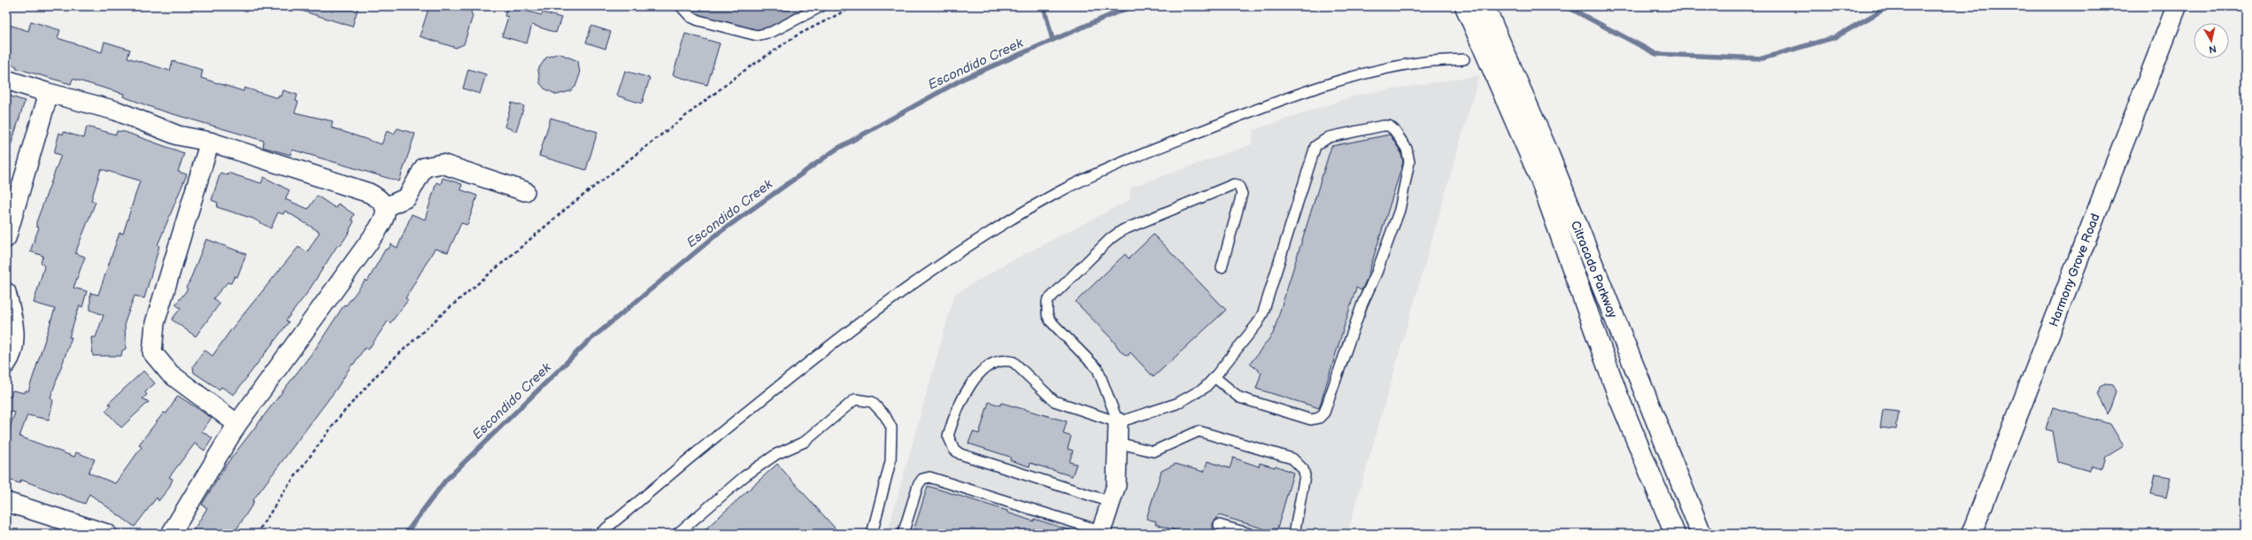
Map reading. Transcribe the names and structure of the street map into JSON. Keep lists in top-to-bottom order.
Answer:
{
  "streets": {
    "main road": ["Citracado Parkway", "Harmony Grove Road"]
  },
  "water": ["Escondido Creek"],
  "north": "bottom"
}
